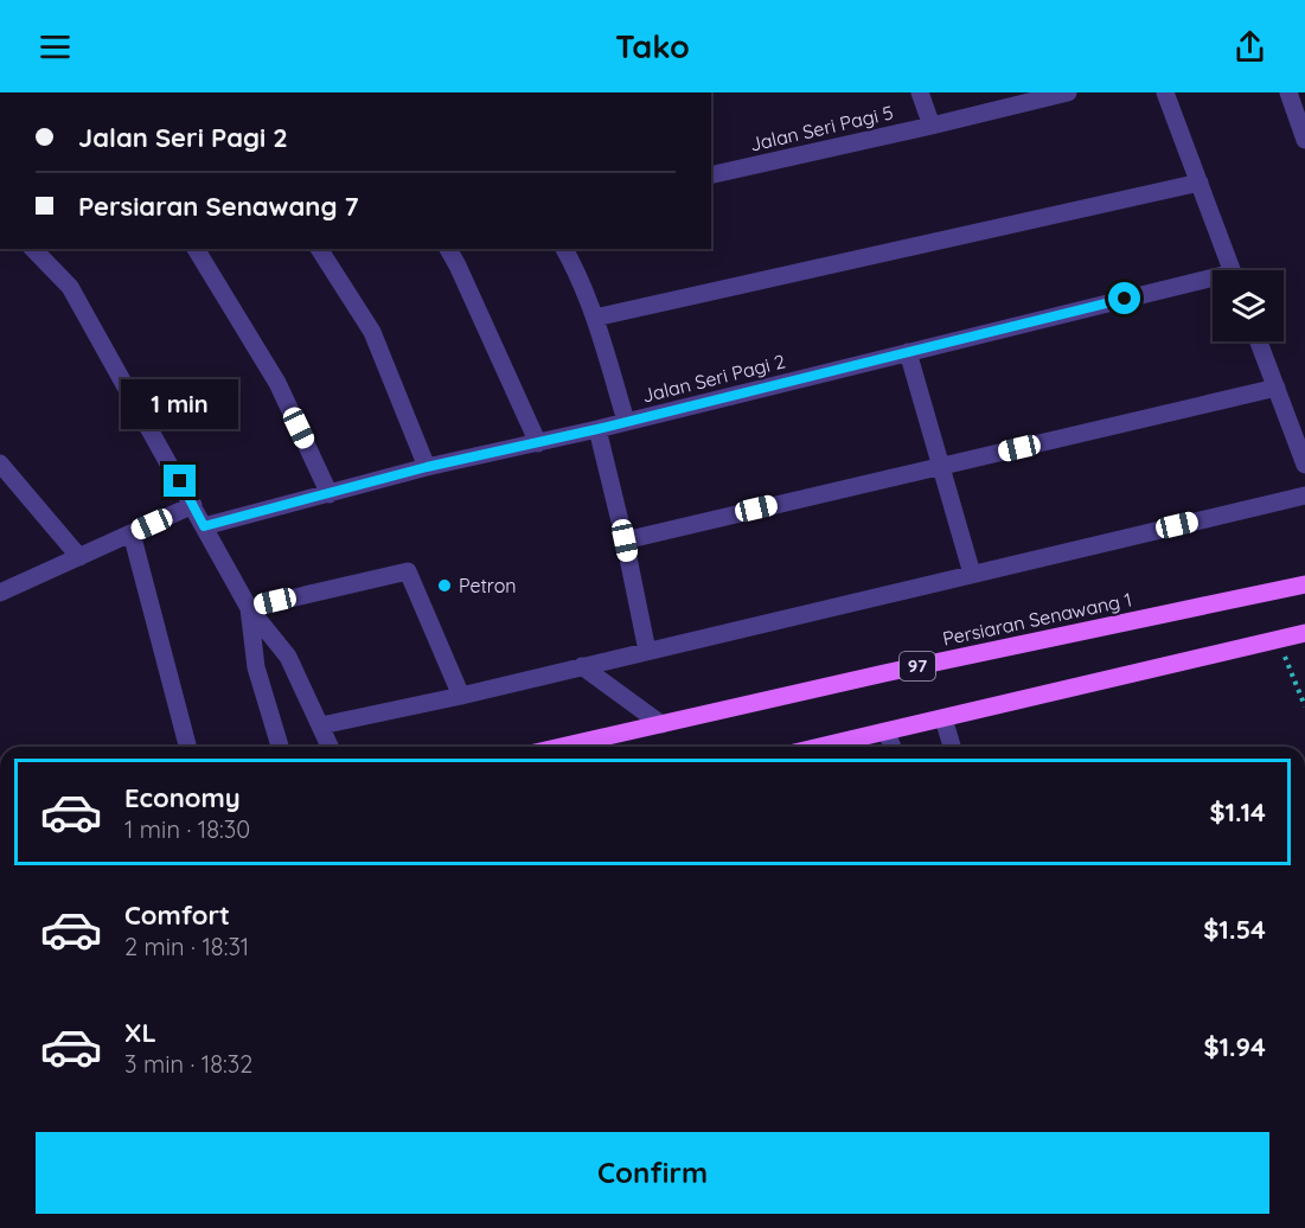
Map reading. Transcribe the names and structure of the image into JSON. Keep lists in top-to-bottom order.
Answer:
{
  "streets": {
    "main road": ["Persiaran Senawang 1", "97"],
    "street": ["Jalan Seri Pagi 5", "Jalan Seri Pagi 2"]
  },
  "places": ["Petron"],
  "page": {
    "header": "Tako",
    "banner": ["Jalan Seri Pagi 2", "Persiaran Senawang 7"],
    "bubble": "1 min",
    "list": [
      {
        "name": "Economy",
        "note": "1 min · 18:30",
        "value": "$1.14"
      },
      {
        "name": "Comfort",
        "note": "2 min · 18:31",
        "value": "$1.54"
      },
      {
        "name": "XL",
        "note": "3 min · 18:32",
        "value": "$1.94"
      }
    ],
    "buttons": "Confirm"
  }
}
